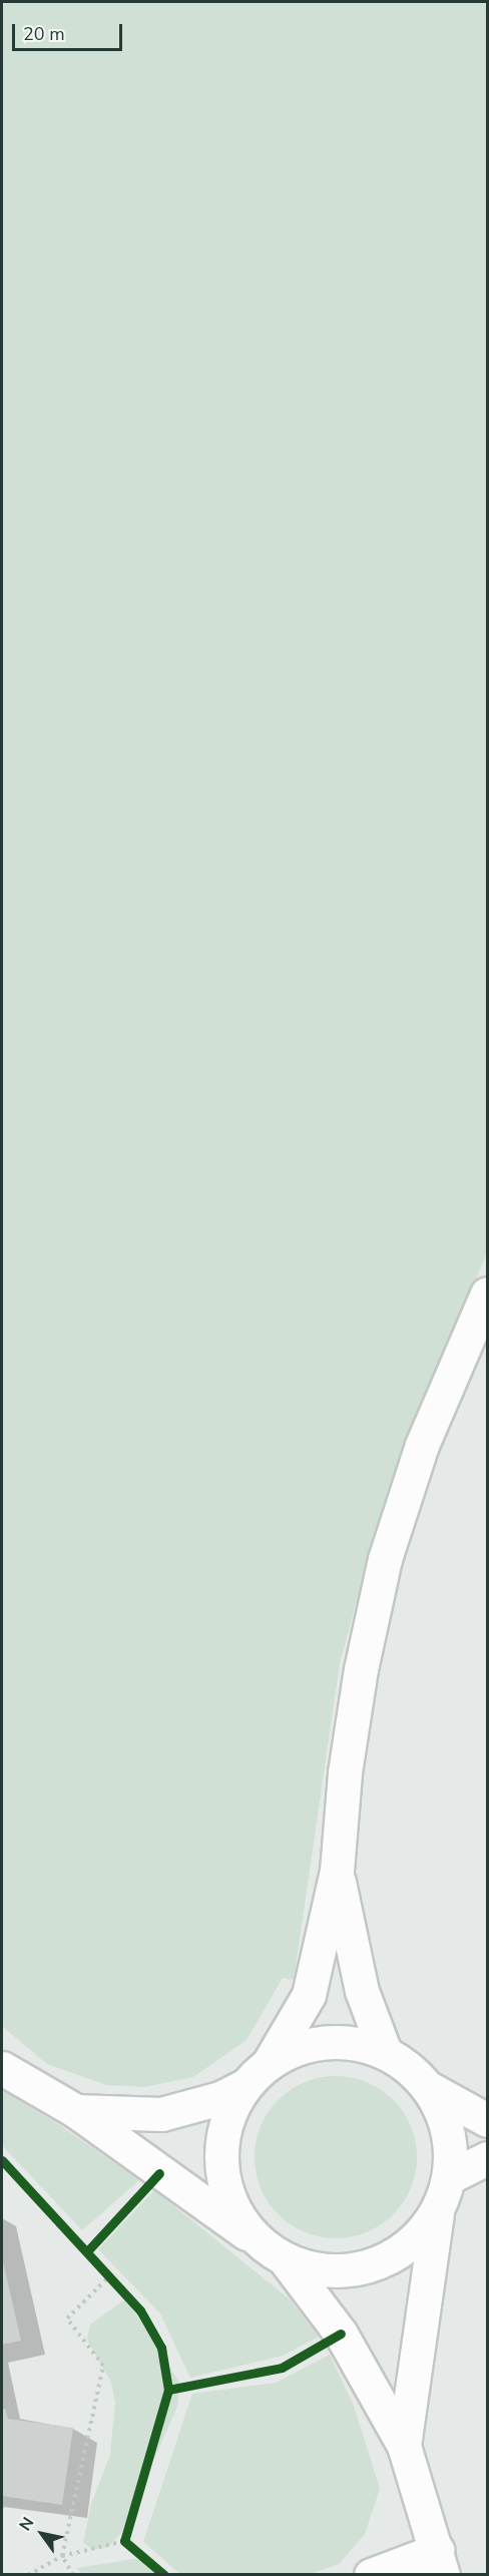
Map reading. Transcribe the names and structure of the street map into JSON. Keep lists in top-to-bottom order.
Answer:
{
  "scale_bar": "20 m",
  "north": "top left"
}
